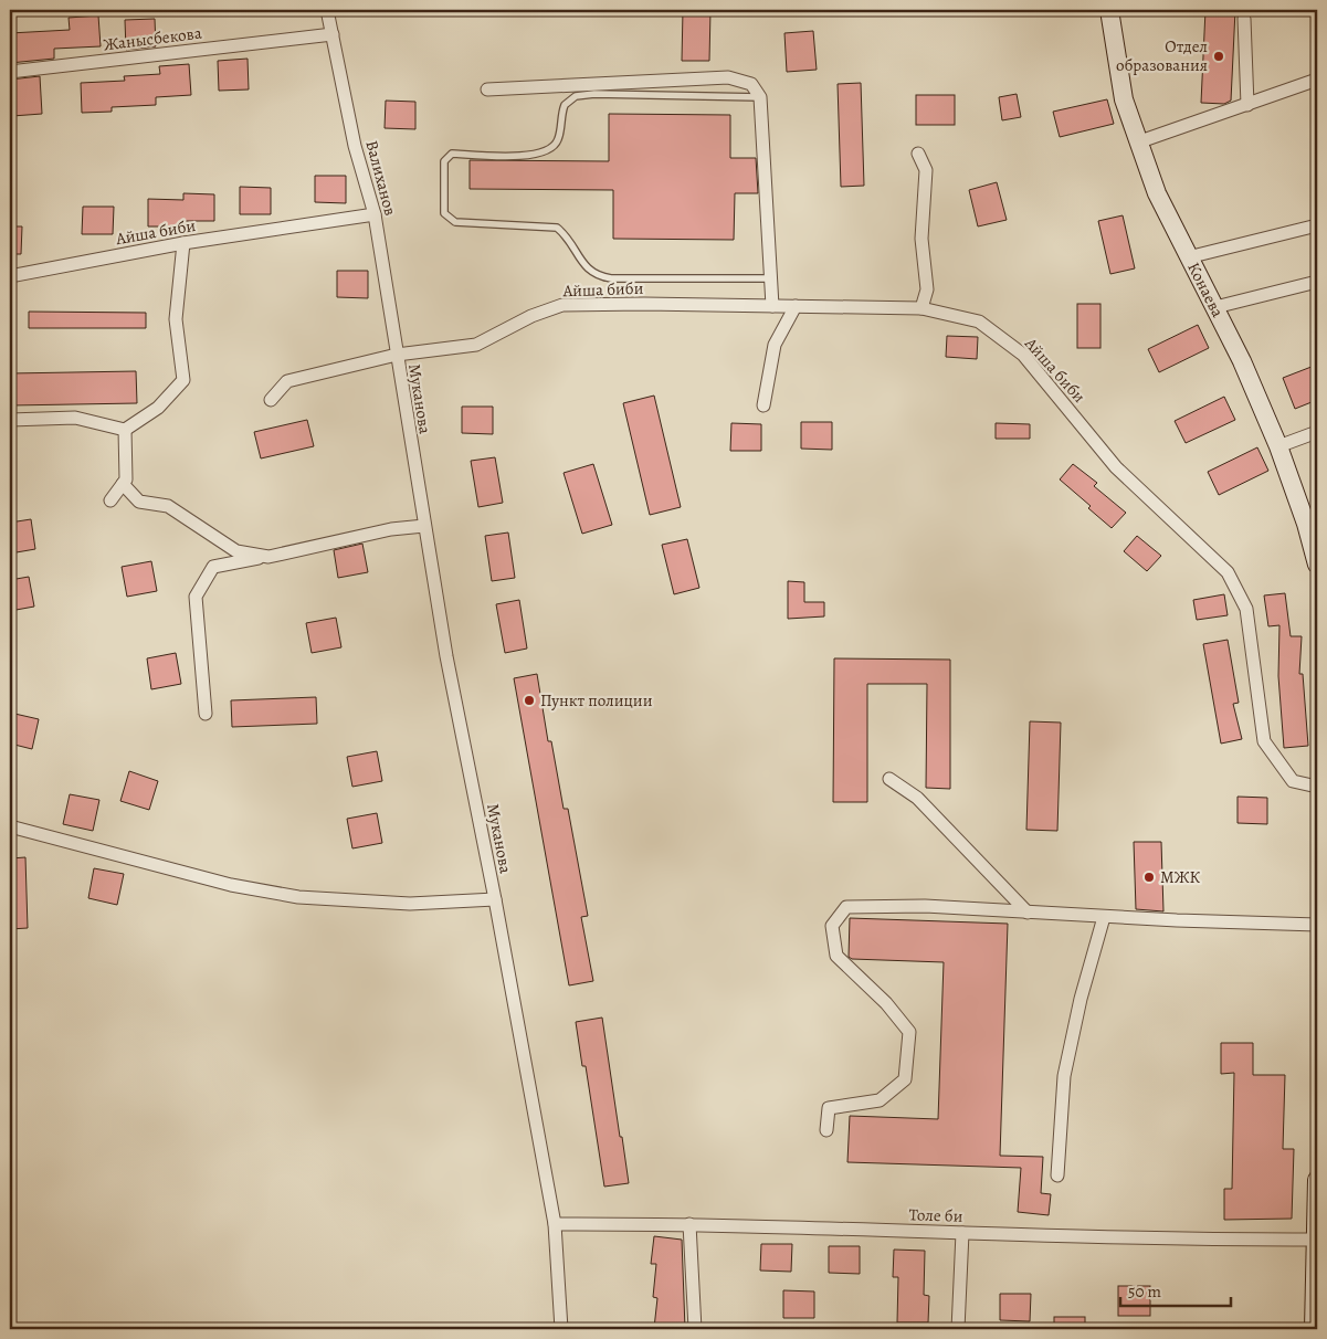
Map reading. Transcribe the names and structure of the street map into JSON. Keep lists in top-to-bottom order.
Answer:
{
  "streets": {
    "main road": ["Конаева"],
    "street": [
      "Жанысбекова",
      "Валиханов",
      "Айша биби",
      "Муканова",
      "Толе би"
    ]
  },
  "crossings": [
    ["Жанысбекова", "Валиханов"],
    ["Валиханов", "Айша биби"],
    ["Валиханов", "Муканова"],
    ["Айша биби", "Муканова"],
    ["Муканова", "Толе би"]
  ],
  "places": ["Отдел образования", "Пункт полиции", "МЖК"],
  "scale_bar": "50 m"
}
